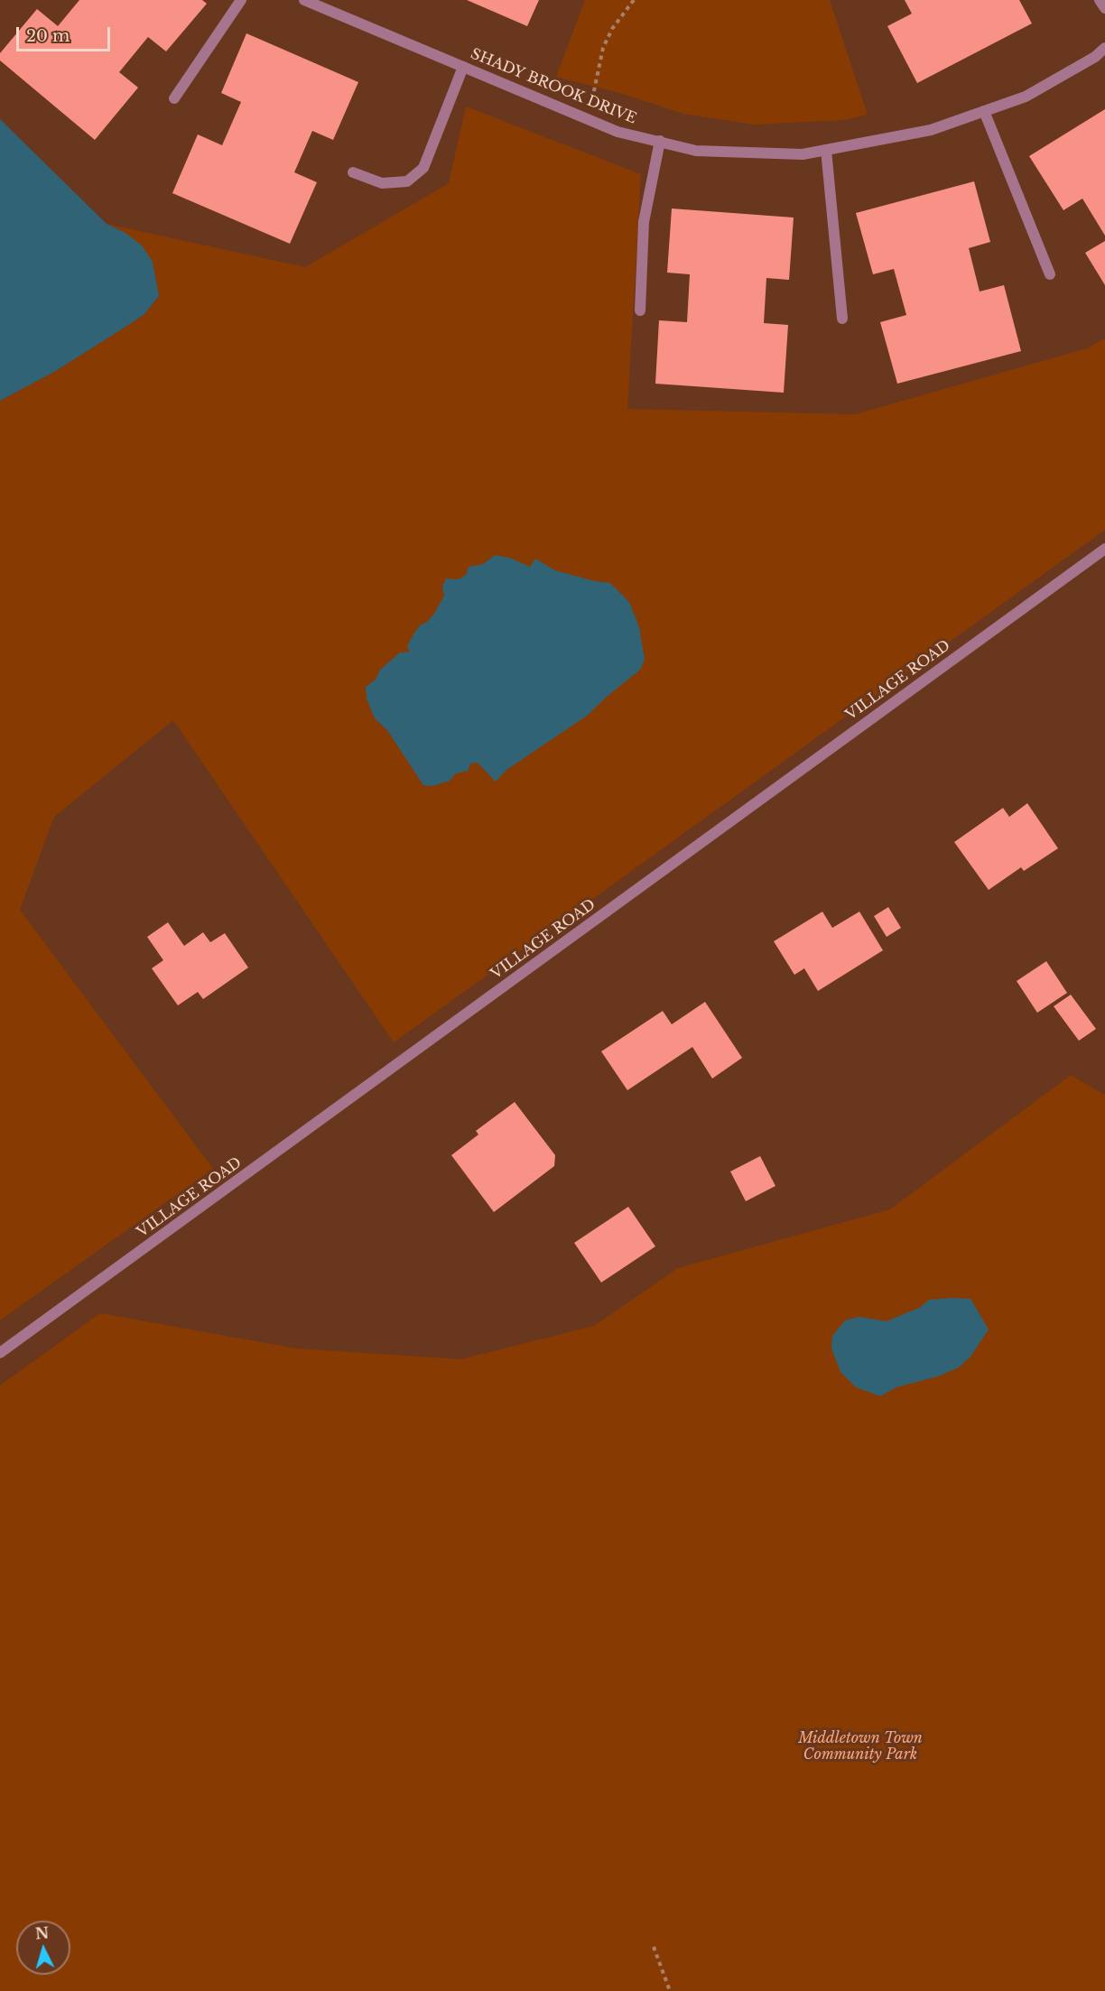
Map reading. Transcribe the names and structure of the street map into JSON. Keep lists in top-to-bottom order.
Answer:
{
  "streets": {
    "street": ["SHADY BROOK DRIVE", "VILLAGE ROAD"]
  },
  "parks": ["Middletown Town Community Park"],
  "scale_bar": "20 m",
  "north": "top"
}
